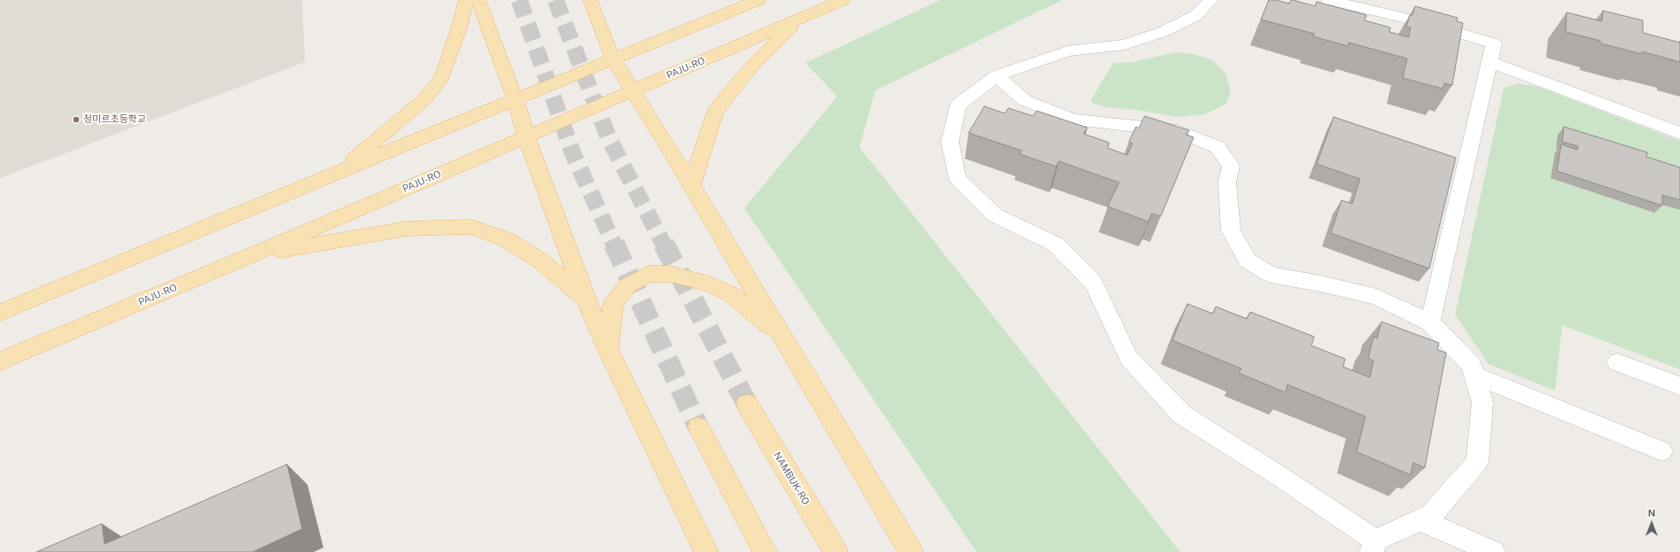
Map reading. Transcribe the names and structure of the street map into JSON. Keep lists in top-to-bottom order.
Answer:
{
  "streets": {
    "main road": ["PAJU-RO", "NAMBUK-RO"]
  },
  "places": ["청미르초등학교"],
  "north": "top"
}
